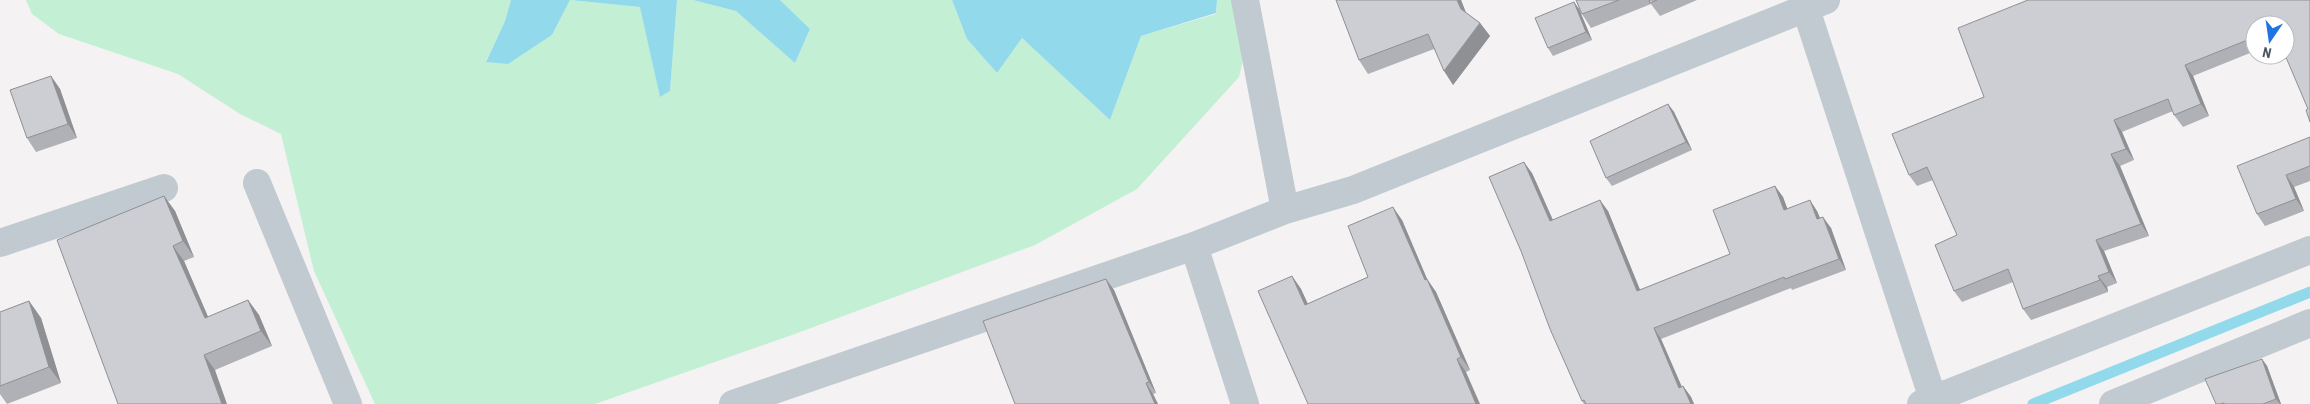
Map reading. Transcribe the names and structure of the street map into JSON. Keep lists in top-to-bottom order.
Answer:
{
  "north": "bottom"
}
